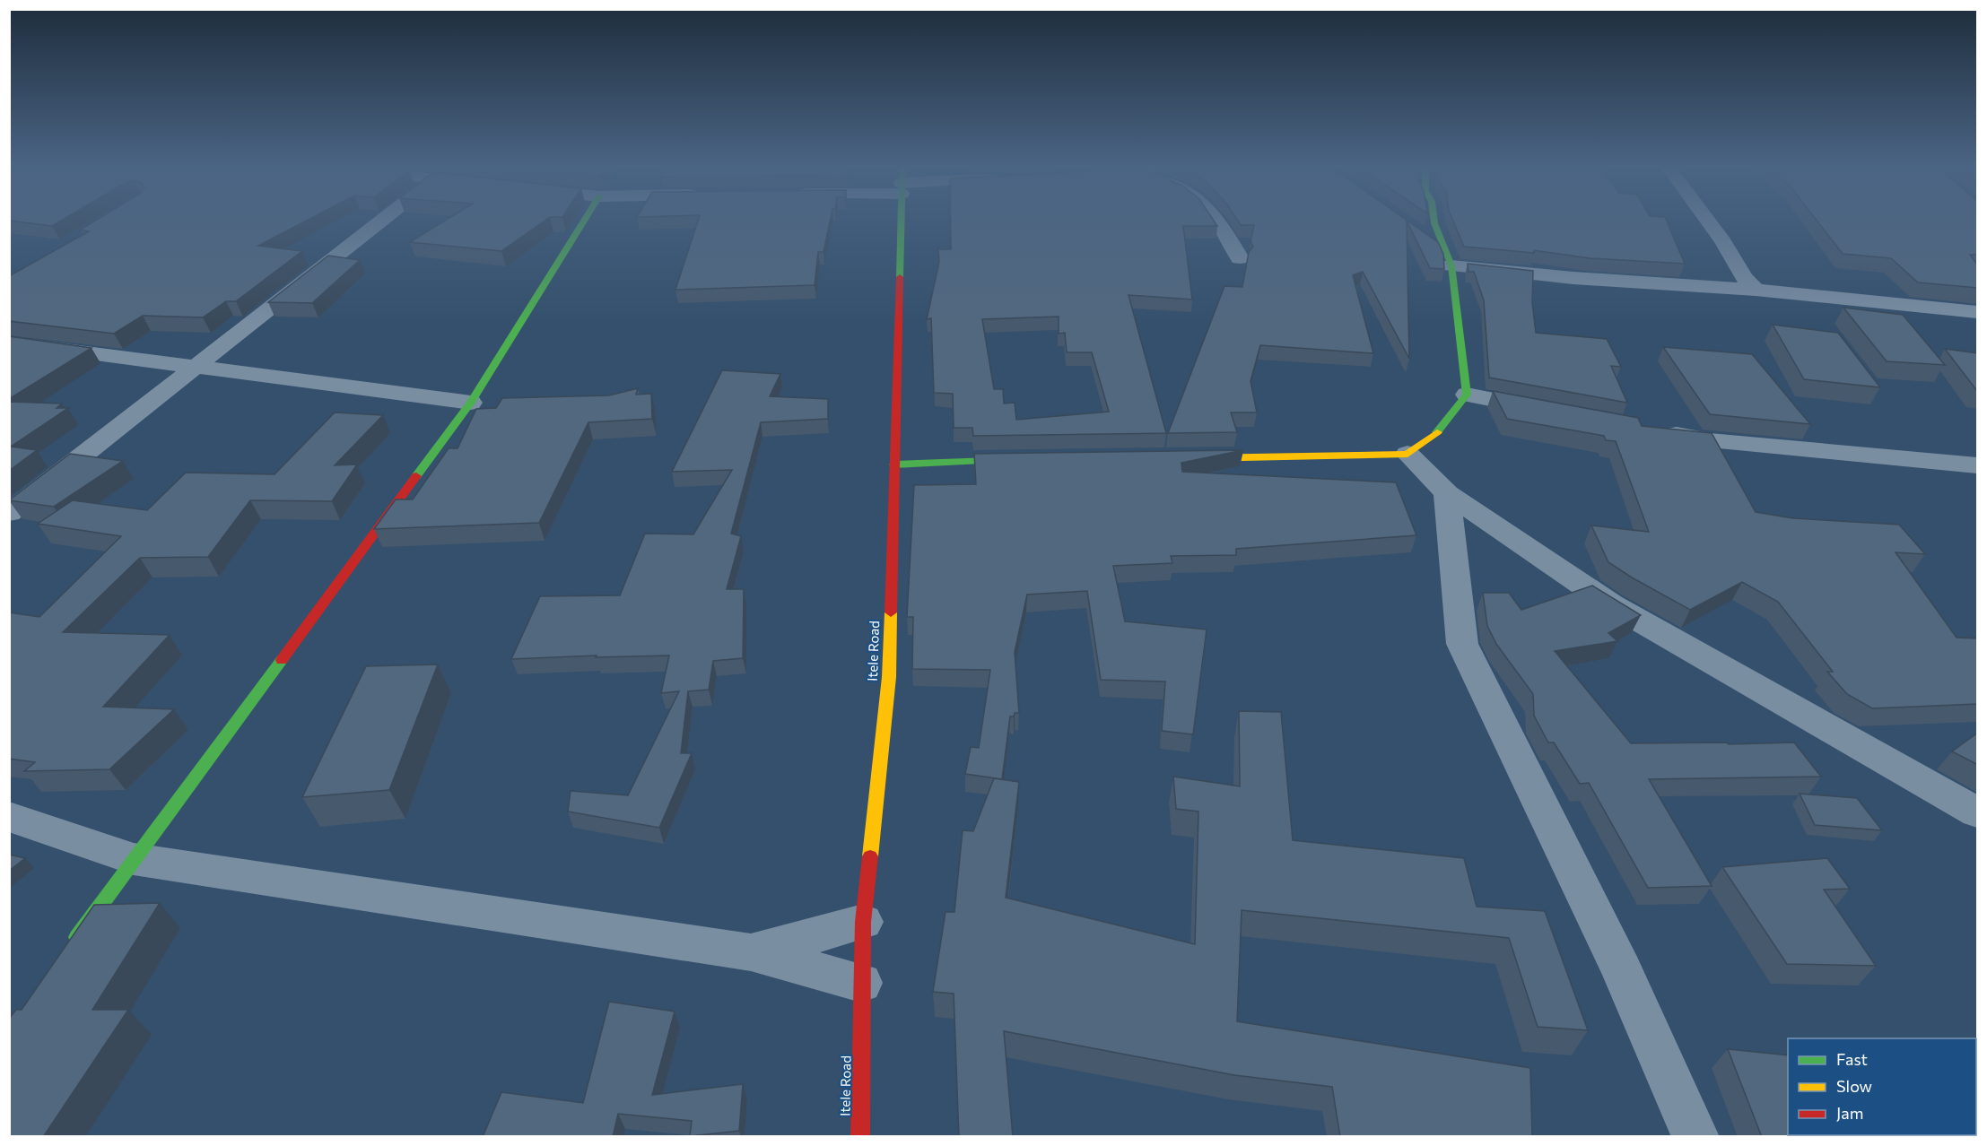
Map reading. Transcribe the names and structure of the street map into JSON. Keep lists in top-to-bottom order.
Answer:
{
  "streets": {
    "street": ["Itele Road"]
  },
  "legend": ["Fast", "Slow", "Jam"]
}
